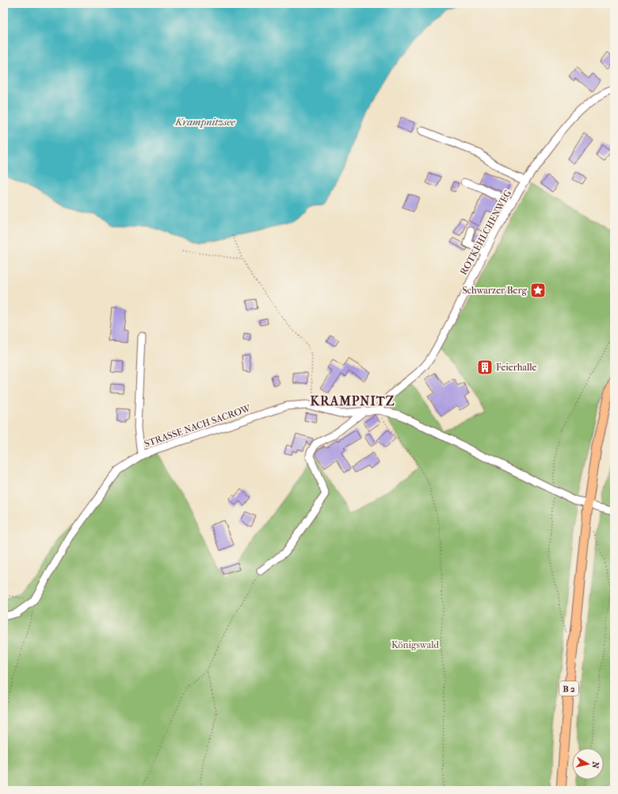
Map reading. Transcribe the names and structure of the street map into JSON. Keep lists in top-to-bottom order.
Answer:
{
  "streets": {
    "main road": ["B 2"],
    "street": ["ROTKEHLCHENWEG", "STRASSE NACH SACROW"]
  },
  "crossings": [
    ["ROTKEHLCHENWEG", "STRASSE NACH SACROW"]
  ],
  "districts": ["KRAMPNITZ"],
  "water": ["Krampnitzsee"],
  "parks": ["Königswald"],
  "places": {
    "place": ["Schwarzer Berg"],
    "building": ["Feierhalle"]
  },
  "north": "right"
}
